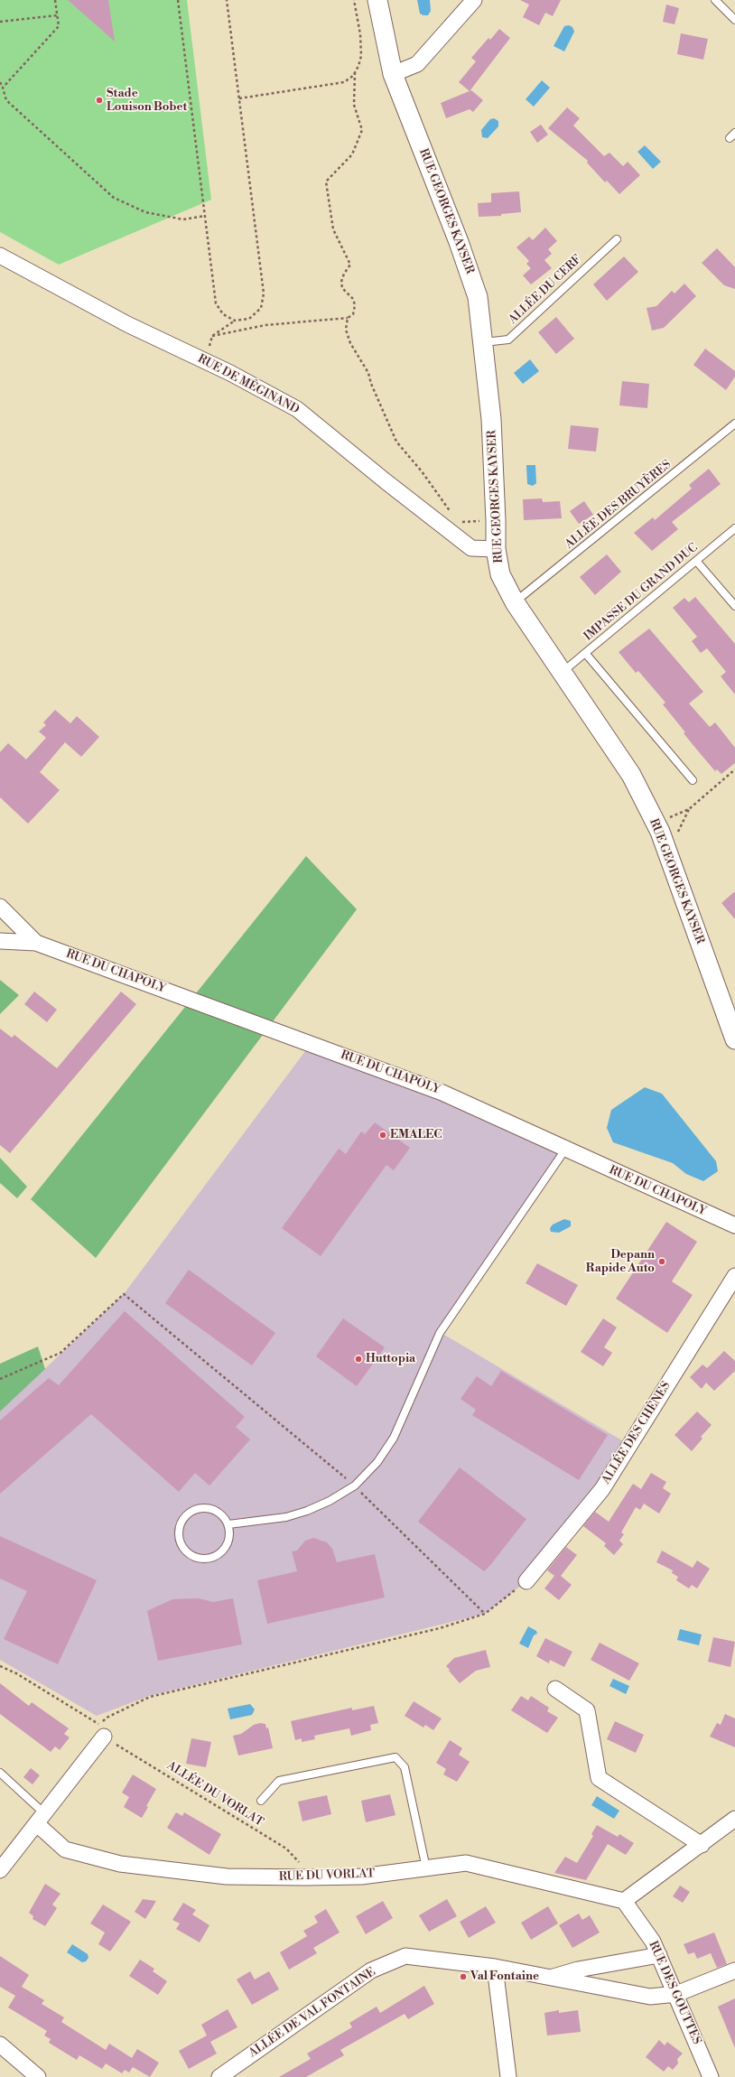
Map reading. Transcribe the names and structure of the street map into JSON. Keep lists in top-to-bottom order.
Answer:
{
  "streets": {
    "street": [
      "RUE GEORGES KAYSER",
      "RUE DE MÉGINAND",
      "RUE DU CHAPOLY",
      "ALLÉE DES CHÊNES",
      "RUE DU VORLAT",
      "RUE DES GOUTTES",
      "ALLÉE DE VAL FONTAINE"
    ],
    "lane": ["ALLÉE DU CERF", "ALLÉE DES BRUYÈRES", "IMPASSE DU GRAND DUC"],
    "path": ["ALLÉE DU VORLAT"]
  },
  "crossings": [
    ["RUE GEORGES KAYSER", "ALLÉE DU CERF"],
    ["RUE GEORGES KAYSER", "RUE DE MÉGINAND"],
    ["RUE GEORGES KAYSER", "ALLÉE DES BRUYÈRES"],
    ["RUE GEORGES KAYSER", "IMPASSE DU GRAND DUC"],
    ["ALLÉE DU VORLAT", "RUE DU VORLAT"],
    ["RUE DU VORLAT", "RUE DES GOUTTES"],
    ["RUE DES GOUTTES", "ALLÉE DE VAL FONTAINE"]
  ],
  "places": [
    "Stade Louison Bobet",
    "EMALEC",
    "Depann Rapide Auto",
    "Huttopia",
    "Val Fontaine"
  ]
}
